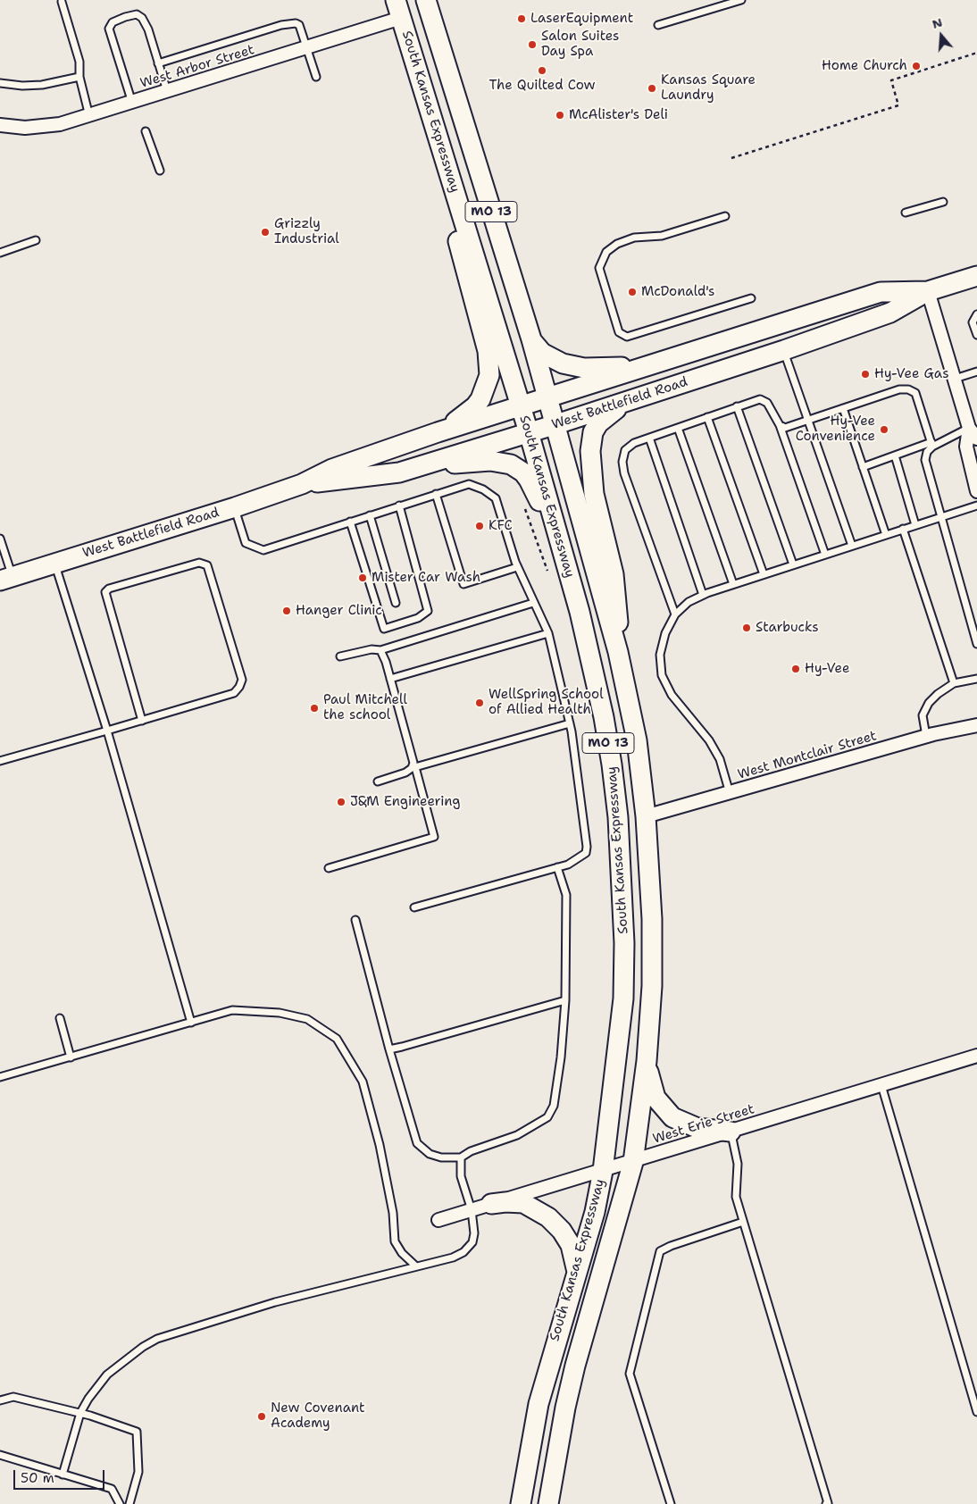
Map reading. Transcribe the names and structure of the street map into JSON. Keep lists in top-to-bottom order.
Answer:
{
  "streets": {
    "main road": ["South Kansas Expressway", "MO 13", "West Battlefield Road"],
    "street": ["West Arbor Street", "West Montclair Street", "West Erie Street"]
  },
  "crossings": [
    ["West Arbor Street", "South Kansas Expressway"],
    ["South Kansas Expressway", "West Battlefield Road"],
    ["South Kansas Expressway", "West Montclair Street"],
    ["South Kansas Expressway", "West Erie Street"]
  ],
  "places": [
    "LaserEquipment",
    "Salon Suites Day Spa",
    "Home Church",
    "The Quilted Cow",
    "Kansas Square Laundry",
    "McAlister's Deli",
    "Grizzly Industrial",
    "McDonald's",
    "Hy-Vee Gas",
    "Hy-Vee Convenience",
    "KFC",
    "Mister Car Wash",
    "Hanger Clinic",
    "Starbucks",
    "Hy-Vee",
    "WellSpring School of Allied Health",
    "Paul Mitchell the school",
    "J&M Engineering",
    "New Covenant Academy"
  ],
  "scale_bar": "50 m",
  "north": "top"
}
